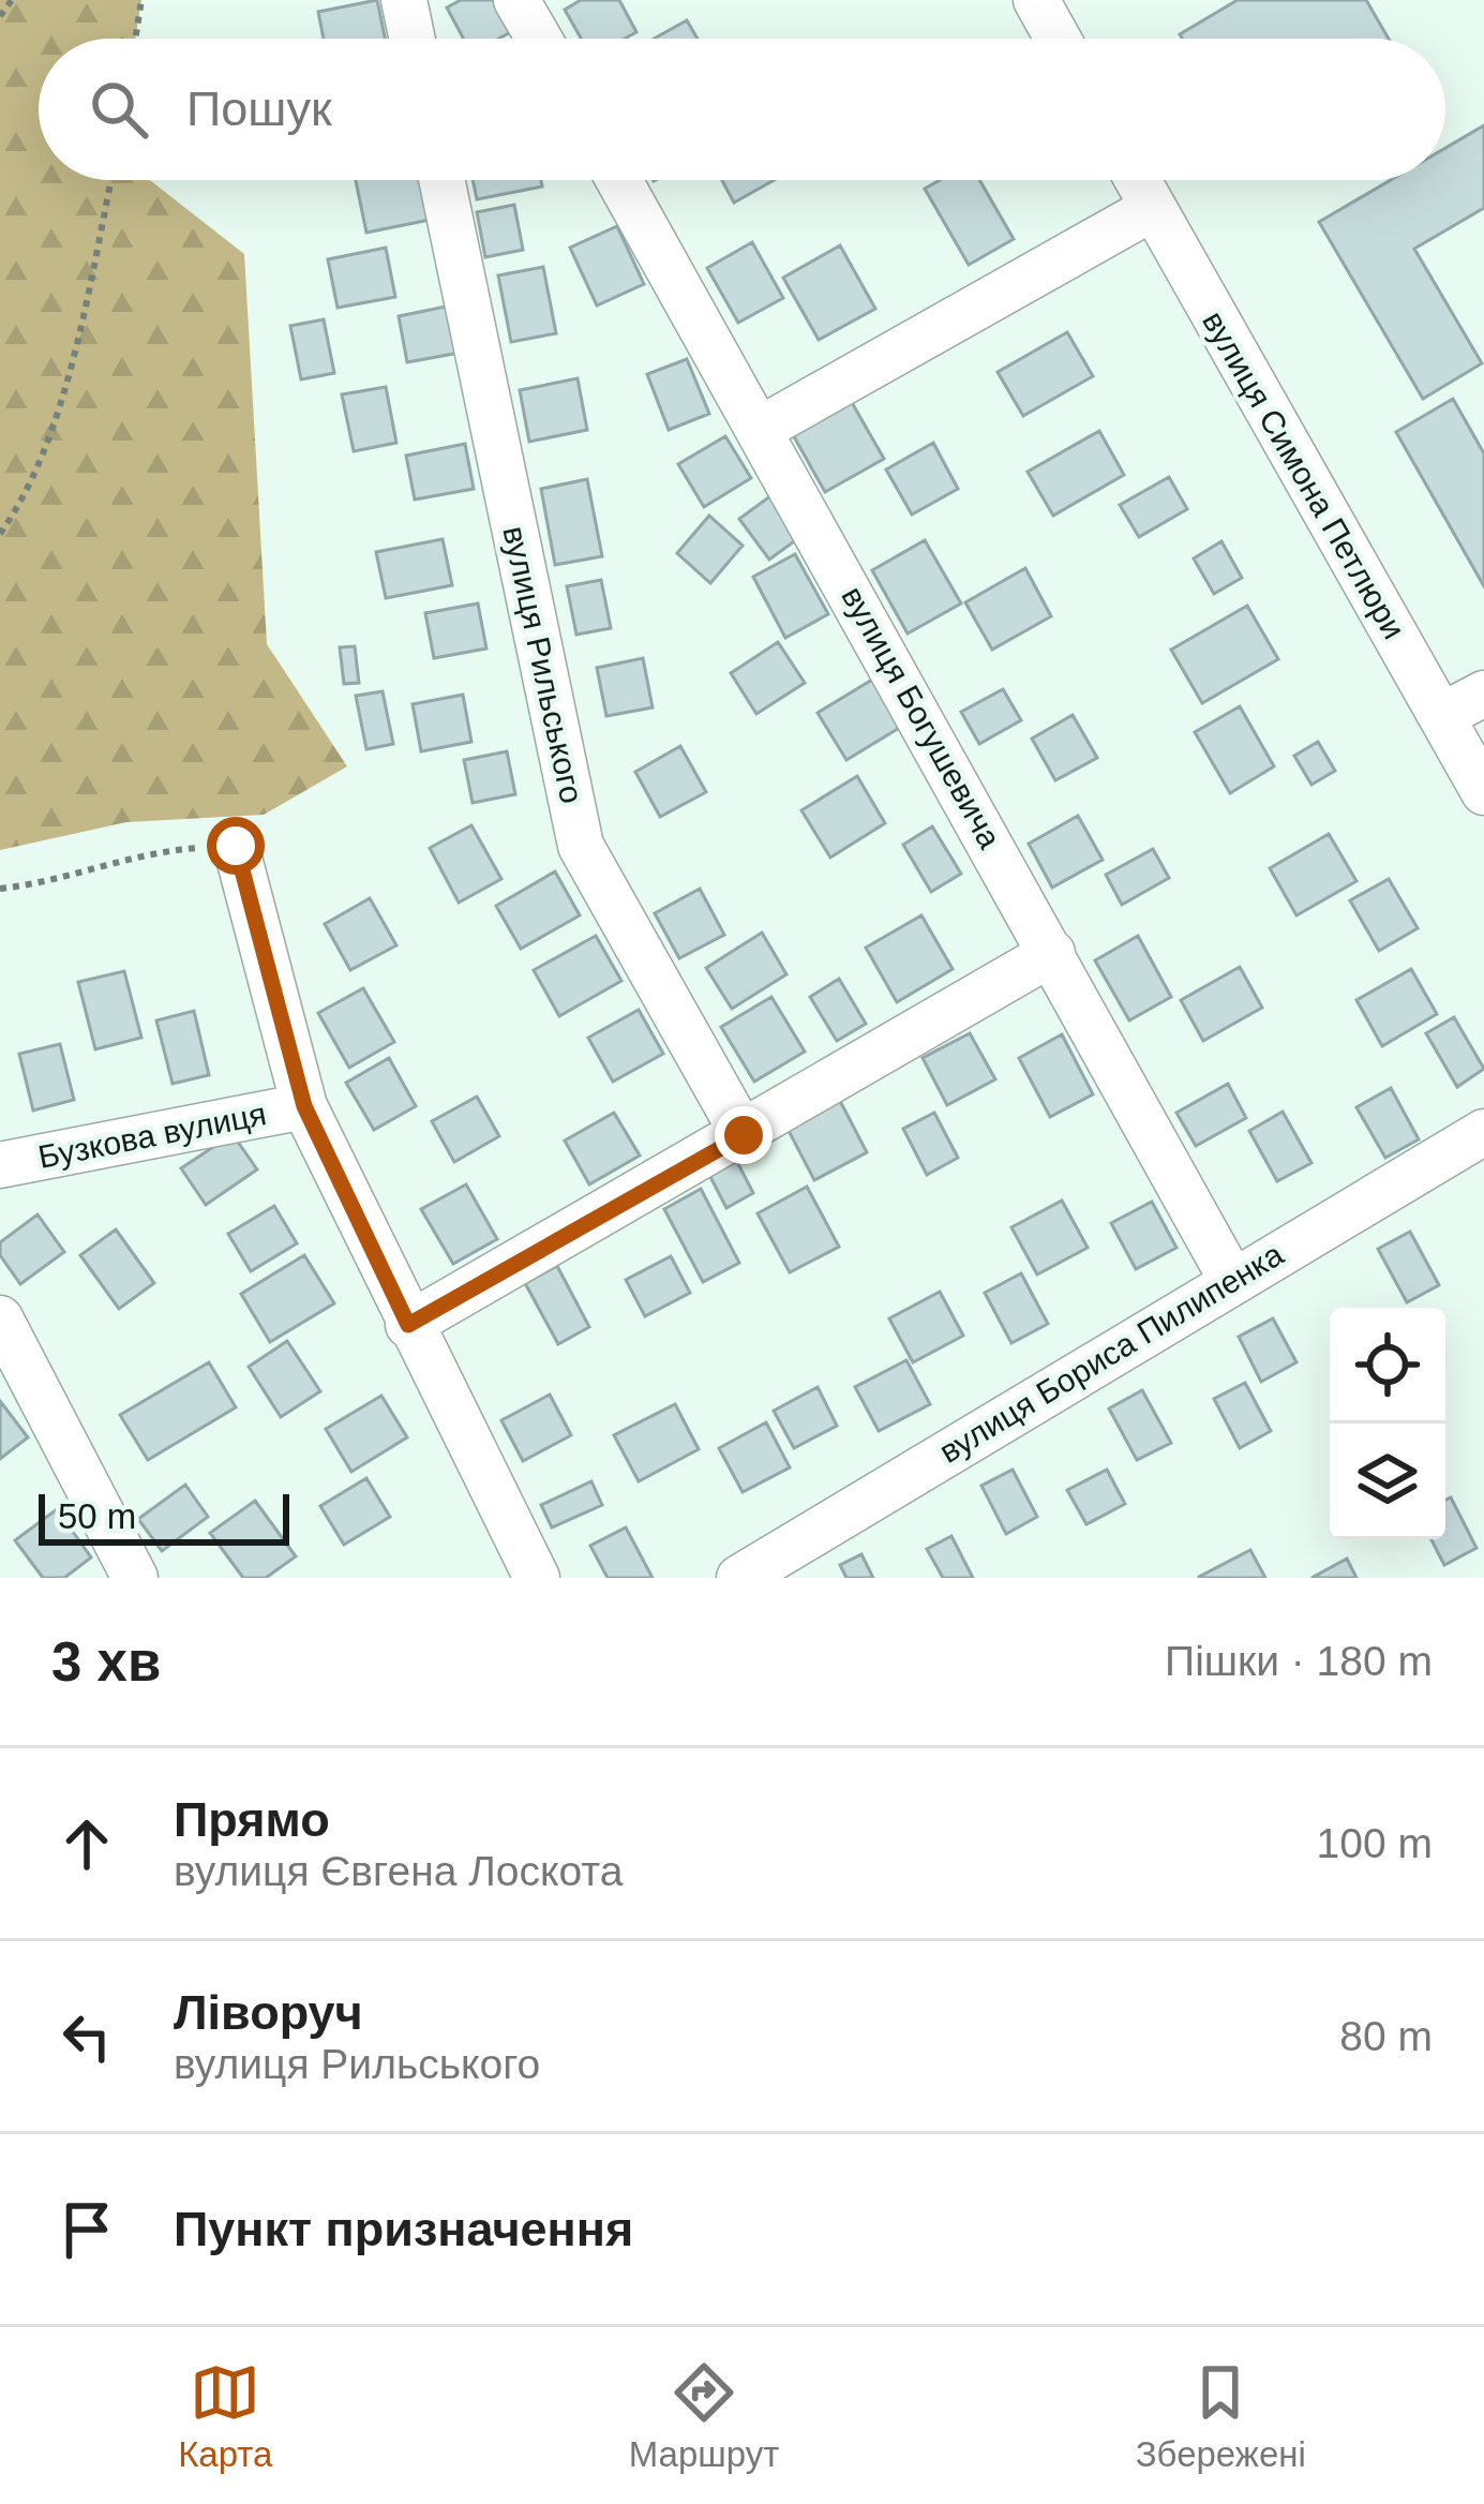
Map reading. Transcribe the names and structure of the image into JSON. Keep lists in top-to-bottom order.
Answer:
{
  "streets": {
    "street": [
      "вулиця Симона Петлюри",
      "вулиця Рильського",
      "вулиця Богушевича",
      "Бузкова вулиця",
      "вулиця Бориса Пилипенка"
    ]
  },
  "crossings": [
    ["вулиця Богушевича", "вулиця Бориса Пилипенка"]
  ],
  "scale_bar": "50 m",
  "page": {
    "search": "Пошук",
    "scale": "50 m",
    "heading": ["3 хв", "Пішки · 180 m"],
    "list": [
      ["Прямо", "вулиця Євгена Лоскота", "100 m"],
      ["Ліворуч", "вулиця Рильського", "80 m"],
      "Пункт призначення"
    ],
    "nav": ["Карта", "Маршрут", "Збережені"]
  }
}
